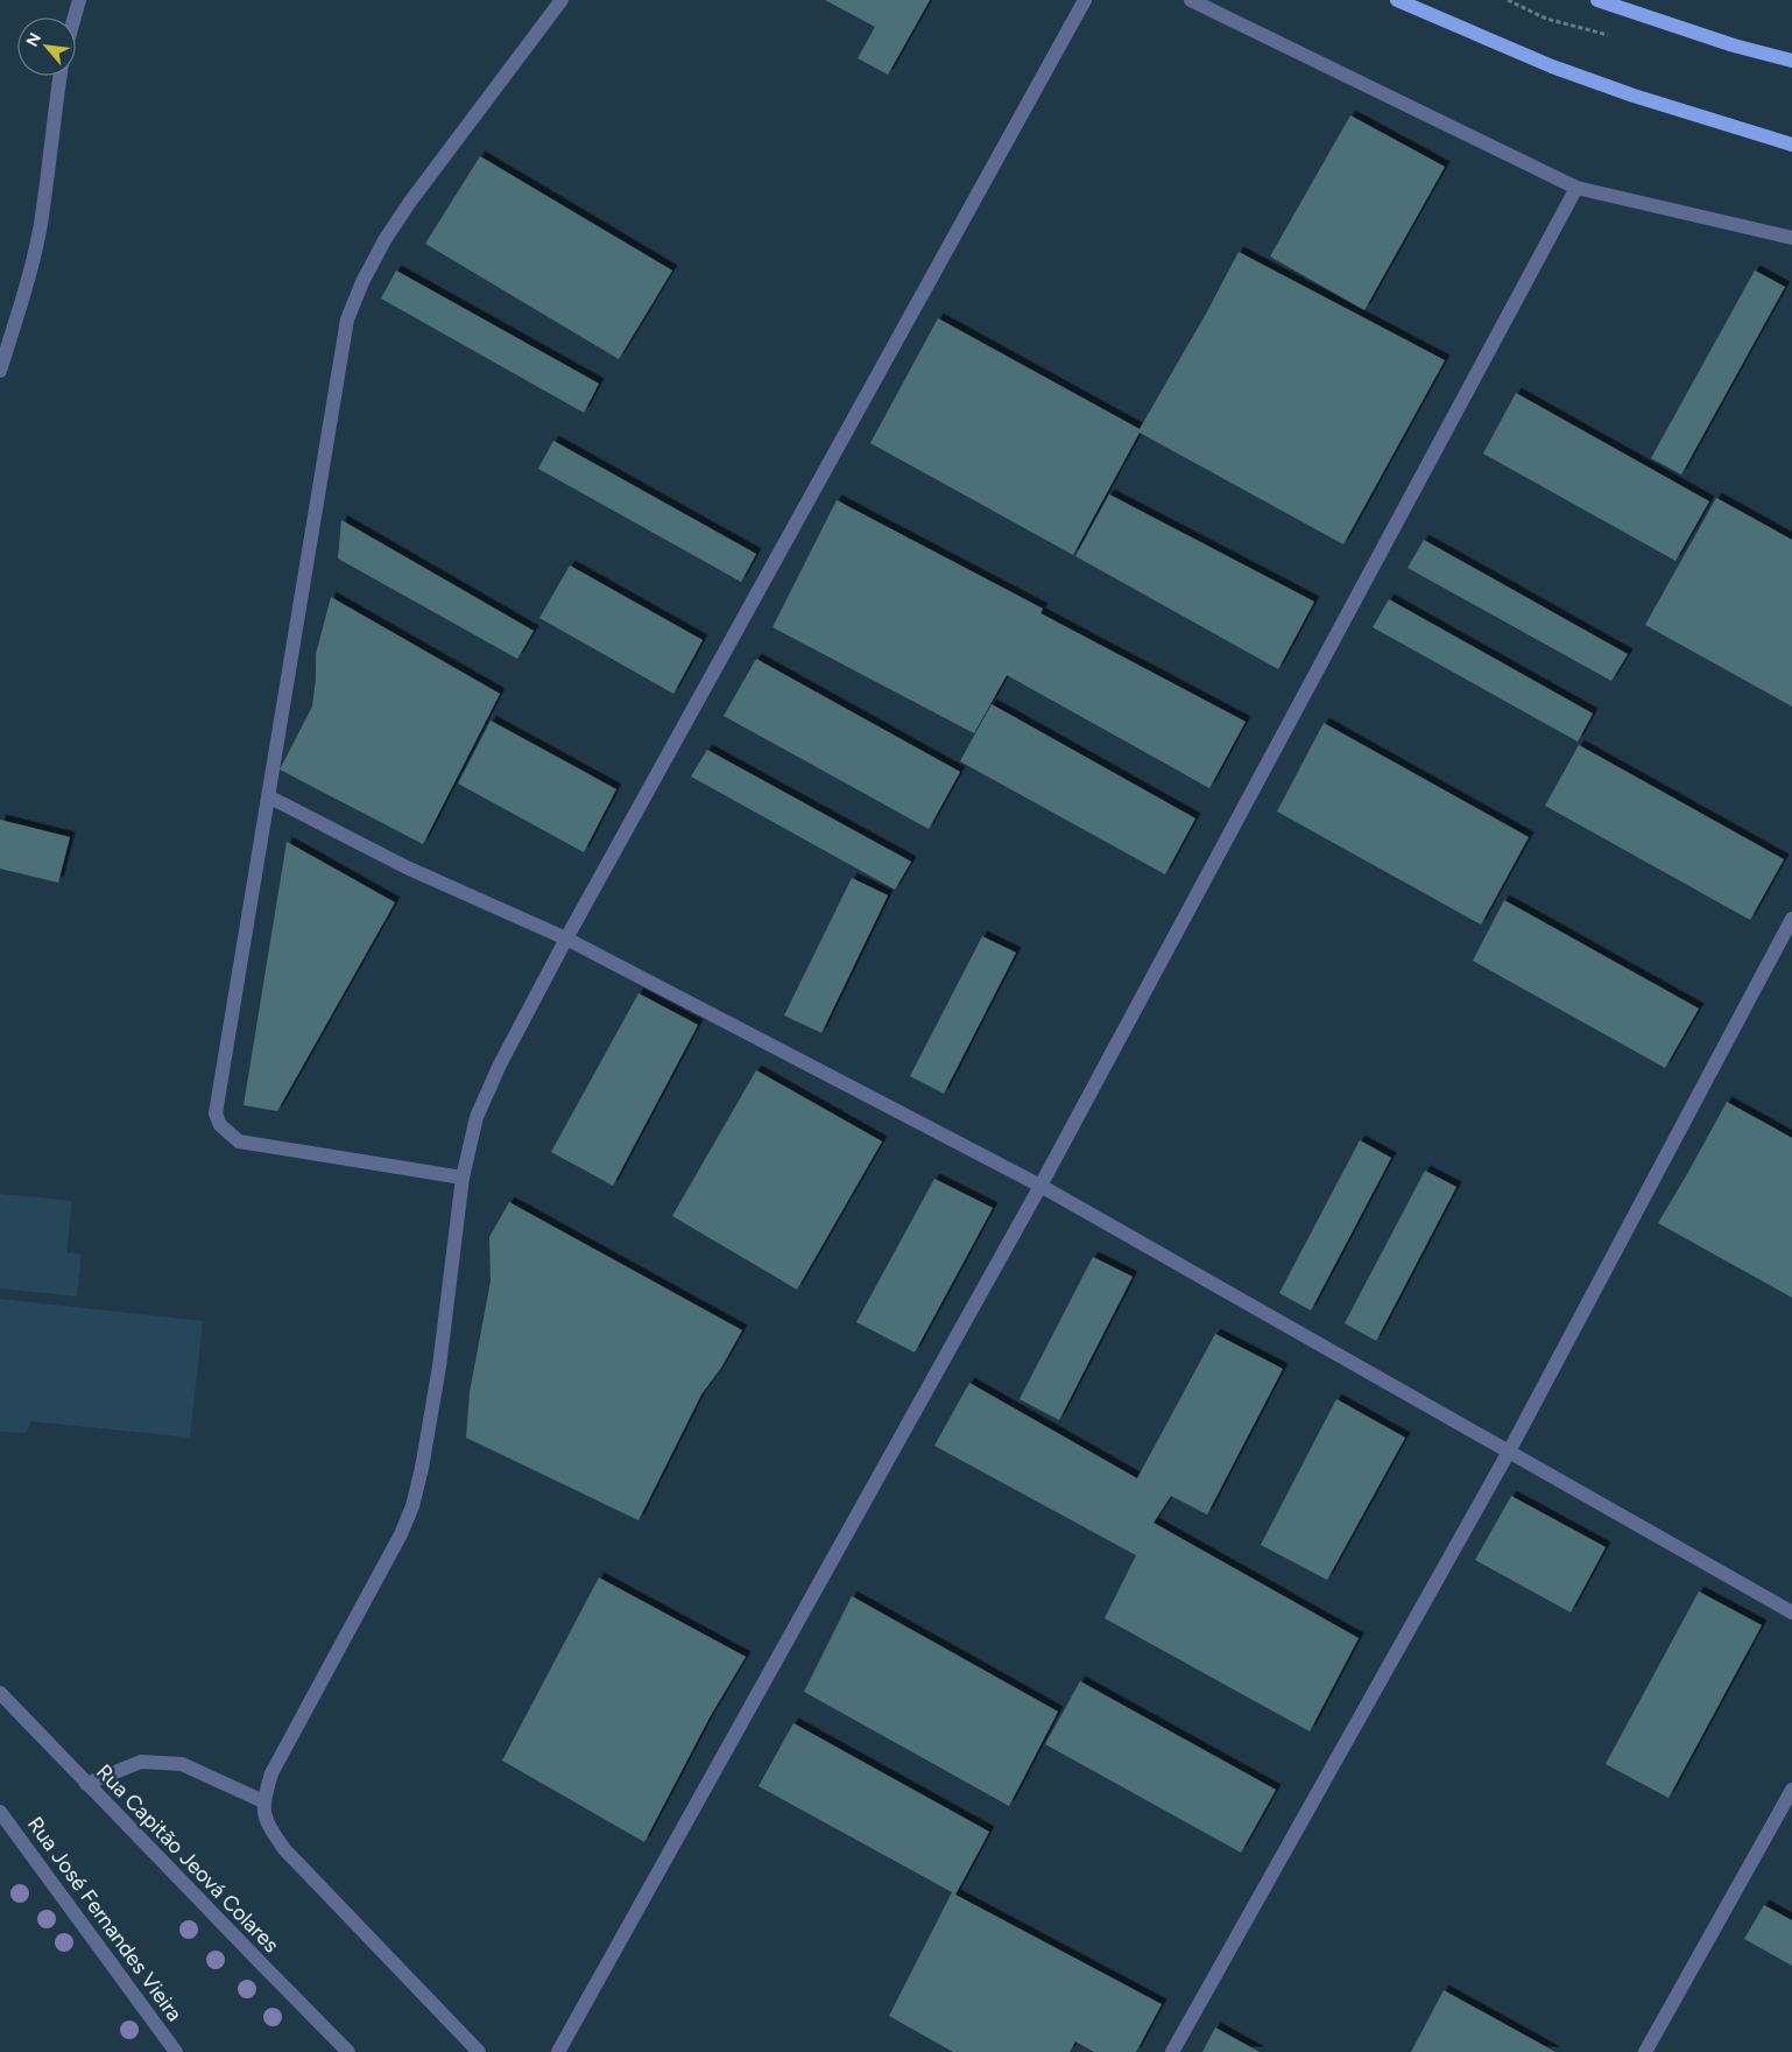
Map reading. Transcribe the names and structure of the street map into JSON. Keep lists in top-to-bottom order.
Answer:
{
  "streets": {
    "street": ["Rua Capitão Jeová Colares", "Rua José Fernandes Vieira"]
  },
  "north": "top left"
}
